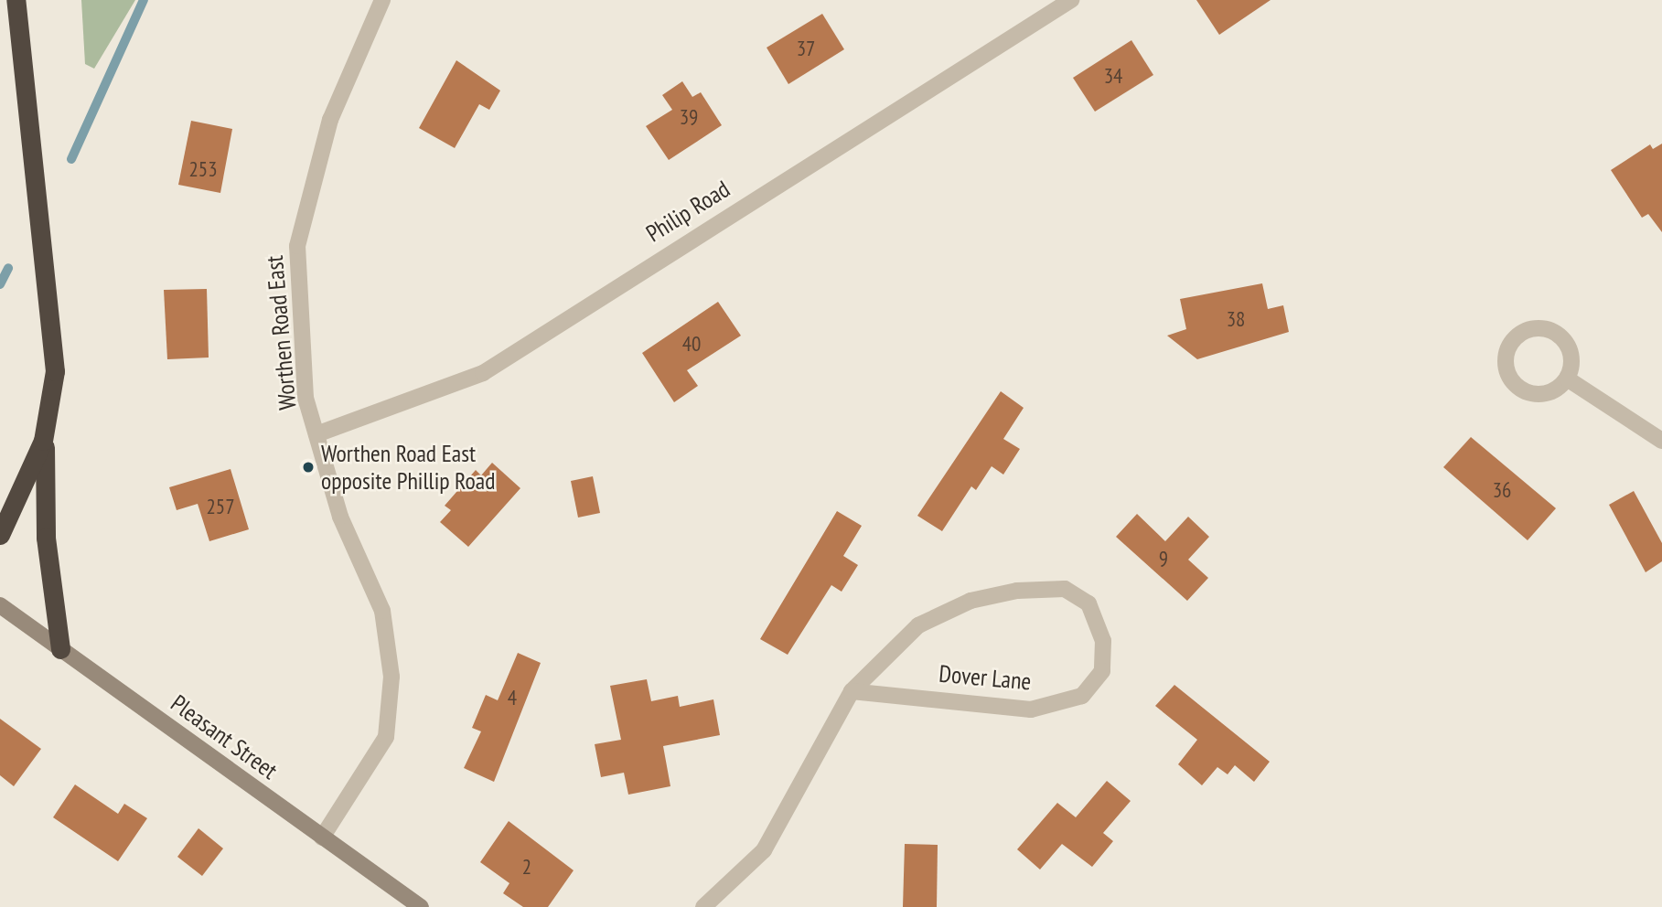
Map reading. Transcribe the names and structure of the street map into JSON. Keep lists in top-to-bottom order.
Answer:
{
  "streets": {
    "street": [
      "Philip Road",
      "Worthen Road East",
      "Dover Lane",
      "Pleasant Street"
    ]
  },
  "crossings": [
    ["Philip Road", "Worthen Road East"],
    ["Worthen Road East", "Pleasant Street"]
  ],
  "places": ["Worthen Road East opposite Phillip Road"],
  "house_numbers": [
    "37",
    "34",
    "39",
    "253",
    "38",
    "40",
    "36",
    "257",
    "9",
    "4",
    "2"
  ]
}
